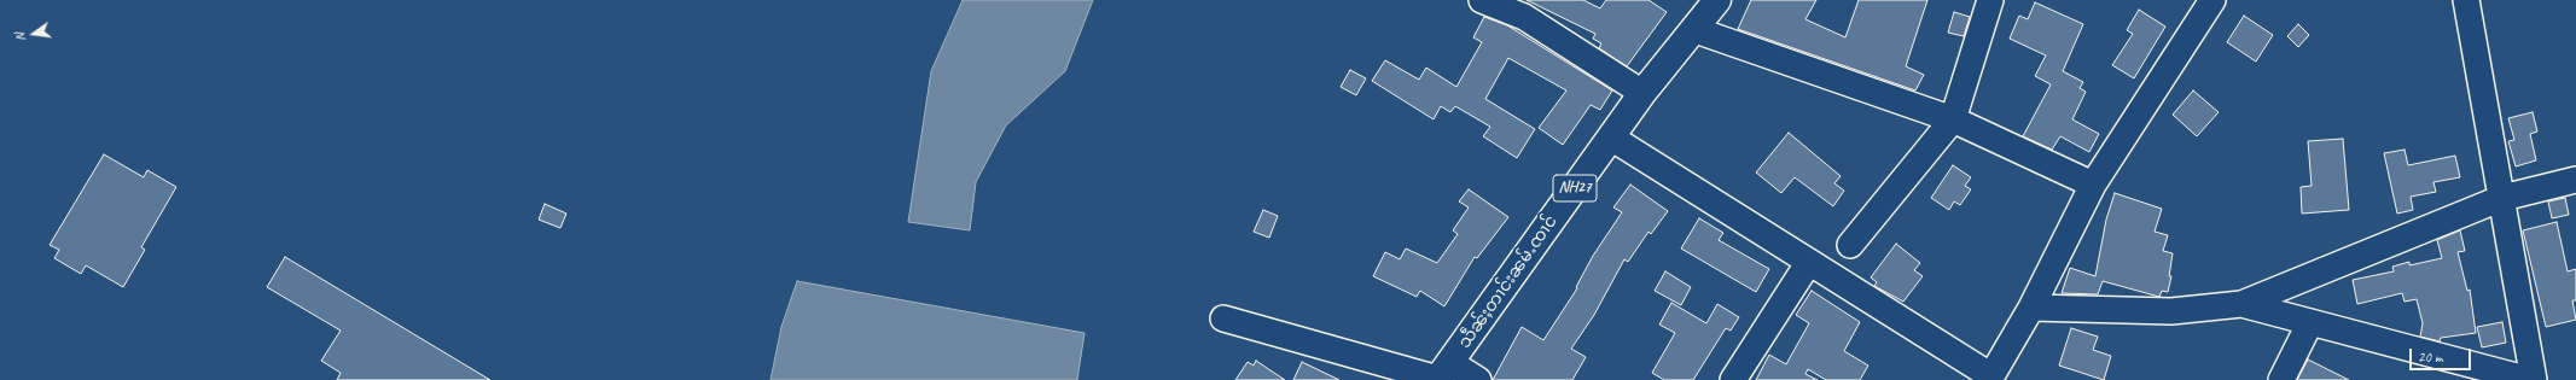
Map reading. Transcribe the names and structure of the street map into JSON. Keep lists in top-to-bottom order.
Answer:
{
  "streets": {
    "highway": ["NH27", "သဵၼ်ႈတၢင်းၼမ်ႉၸၢင်"]
  },
  "scale_bar": "20 m",
  "north": "left"
}
